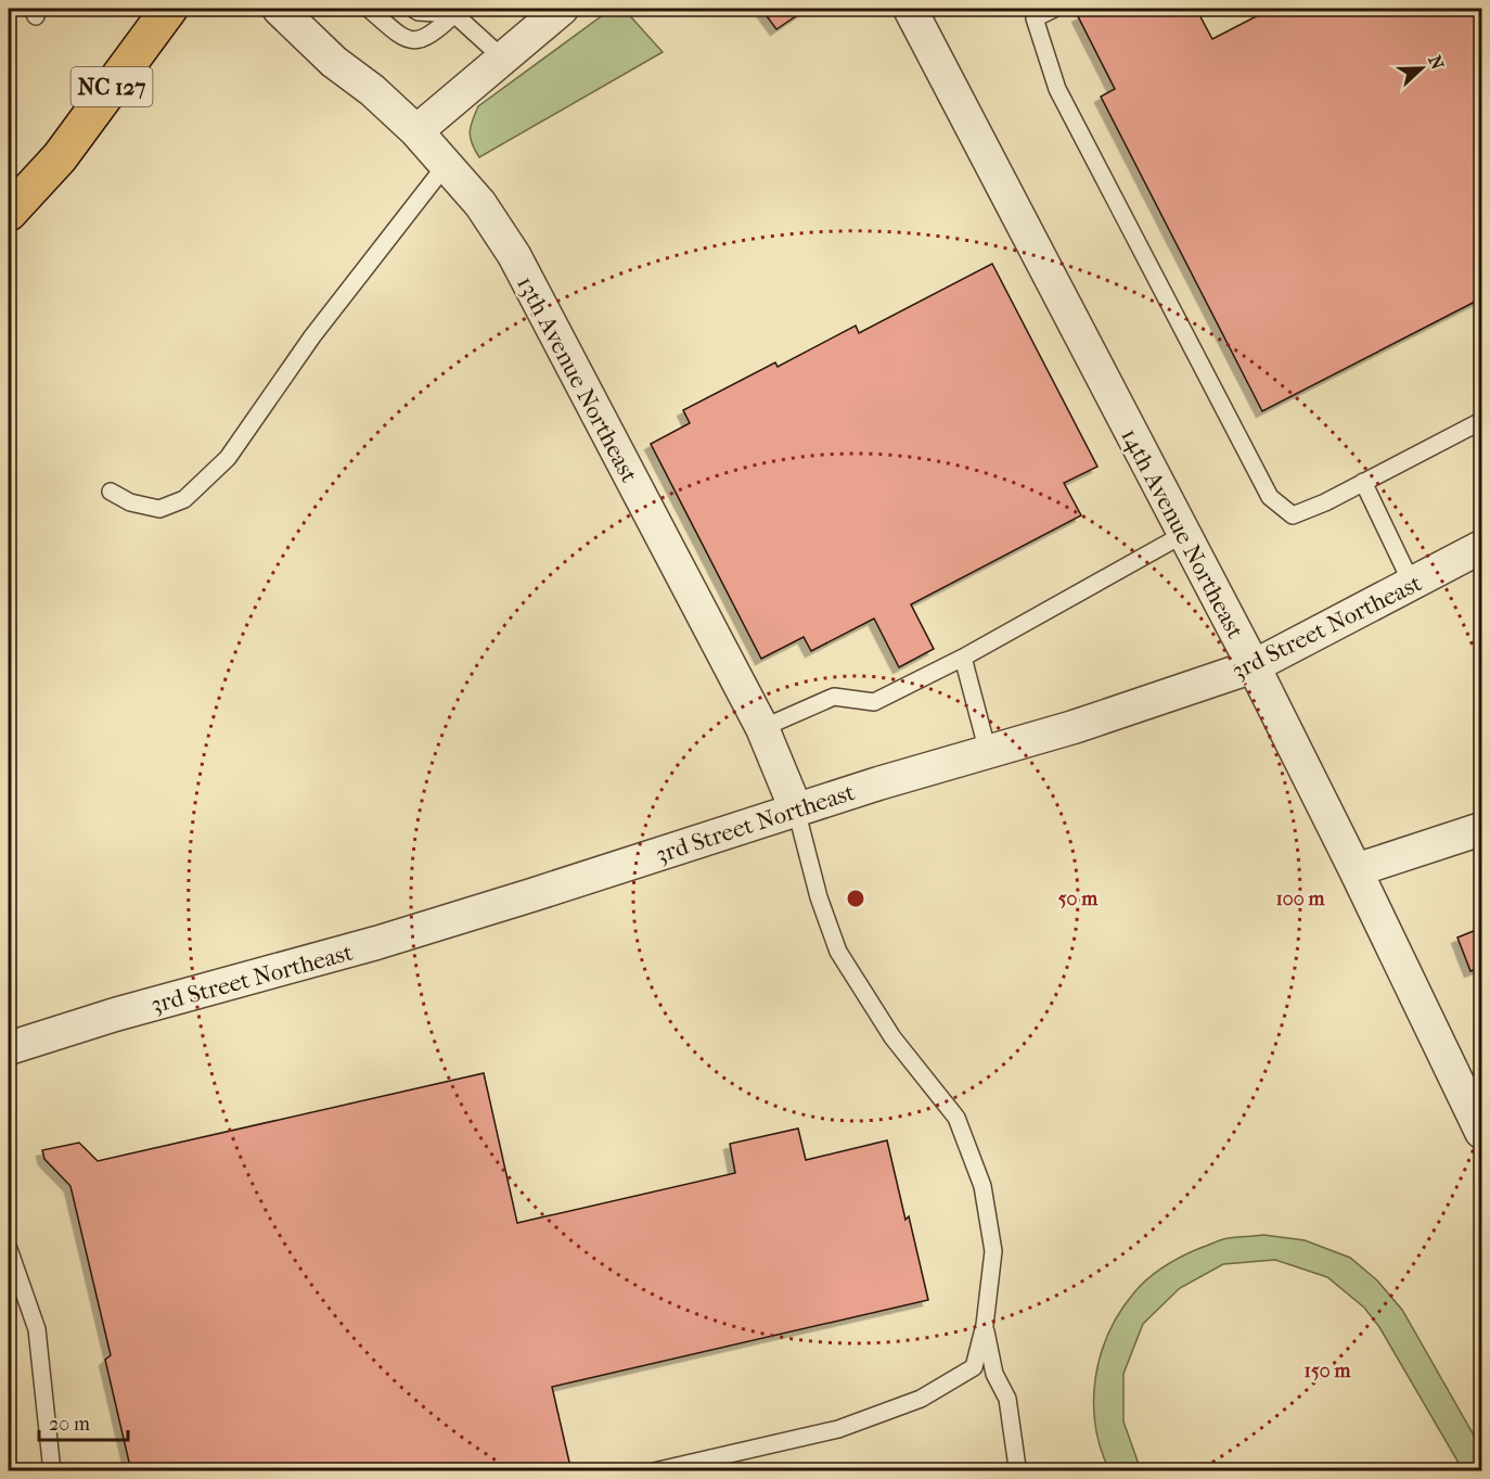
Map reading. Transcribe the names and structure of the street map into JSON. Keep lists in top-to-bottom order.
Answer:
{
  "streets": {
    "main road": ["NC 127"],
    "street": ["13th Avenue Northeast", "14th Avenue Northeast", "3rd Street Northeast"]
  },
  "crossings": [
    ["13th Avenue Northeast", "3rd Street Northeast"],
    ["14th Avenue Northeast", "3rd Street Northeast"]
  ],
  "scale_bar": "20 m",
  "north": "right",
  "rings": ["50 m", "100 m", "150 m"]
}
